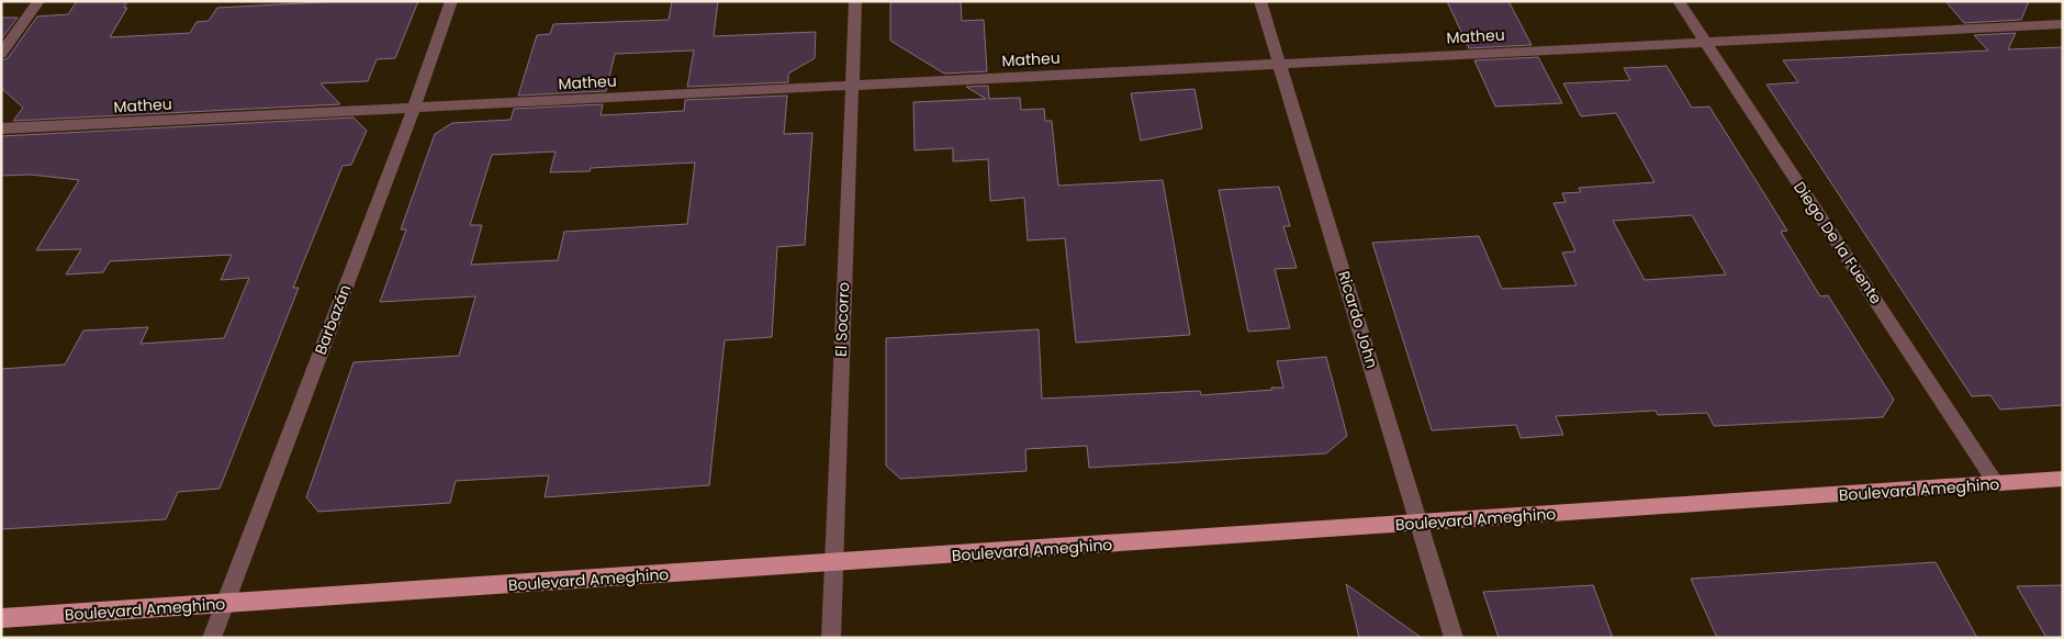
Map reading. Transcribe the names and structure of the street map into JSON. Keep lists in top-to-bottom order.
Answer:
{
  "streets": {
    "main road": ["Boulevard Ameghino"],
    "street": [
      "Matheu",
      "Diego De la Fuente",
      "Barbazán",
      "El Socorro",
      "Ricardo John"
    ]
  },
  "crossings": [
    ["Matheu", "Diego De la Fuente"],
    ["Matheu", "Barbazán"],
    ["Matheu", "El Socorro"],
    ["Matheu", "Ricardo John"],
    ["Diego De la Fuente", "Boulevard Ameghino"],
    ["Barbazán", "Boulevard Ameghino"],
    ["El Socorro", "Boulevard Ameghino"],
    ["Ricardo John", "Boulevard Ameghino"]
  ]
}
